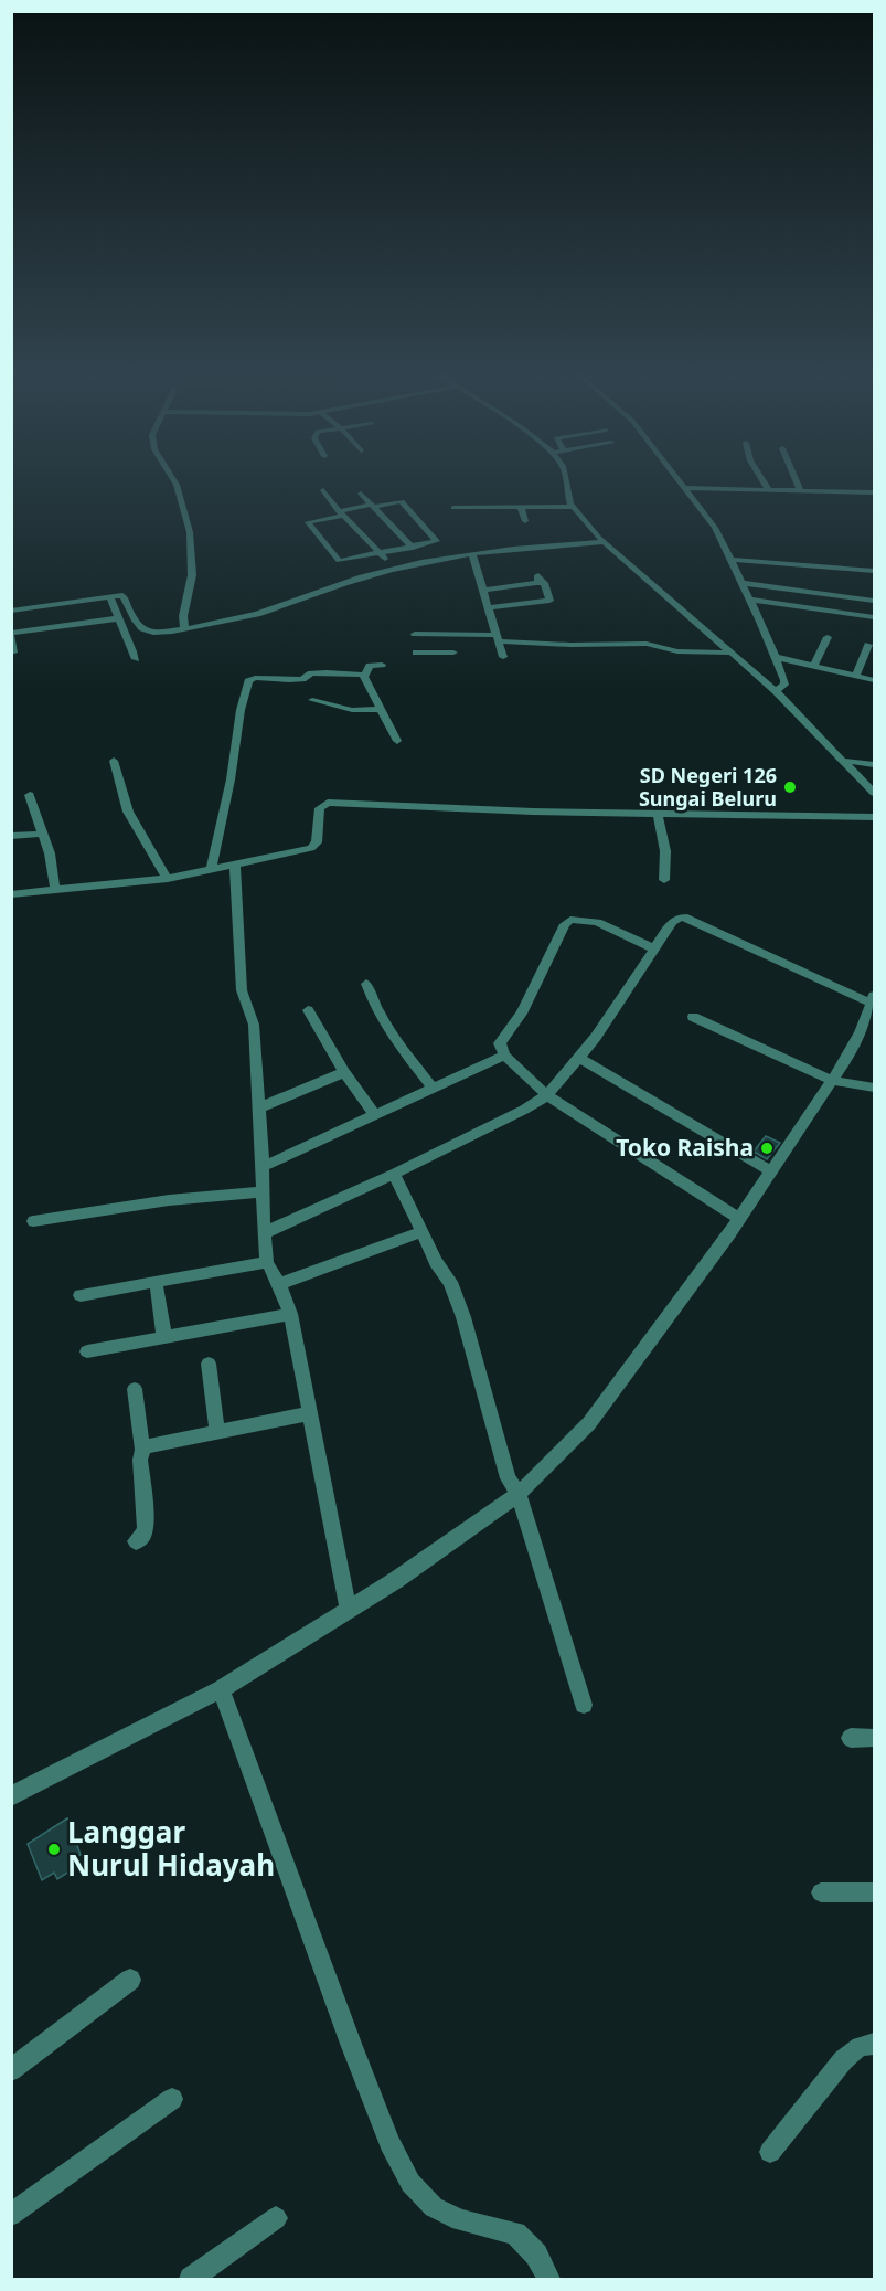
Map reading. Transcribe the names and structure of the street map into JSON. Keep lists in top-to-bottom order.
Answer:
{
  "places": ["SD Negeri 126 Sungai Beluru", "Toko Raisha", "Langgar Nurul Hidayah"]
}
